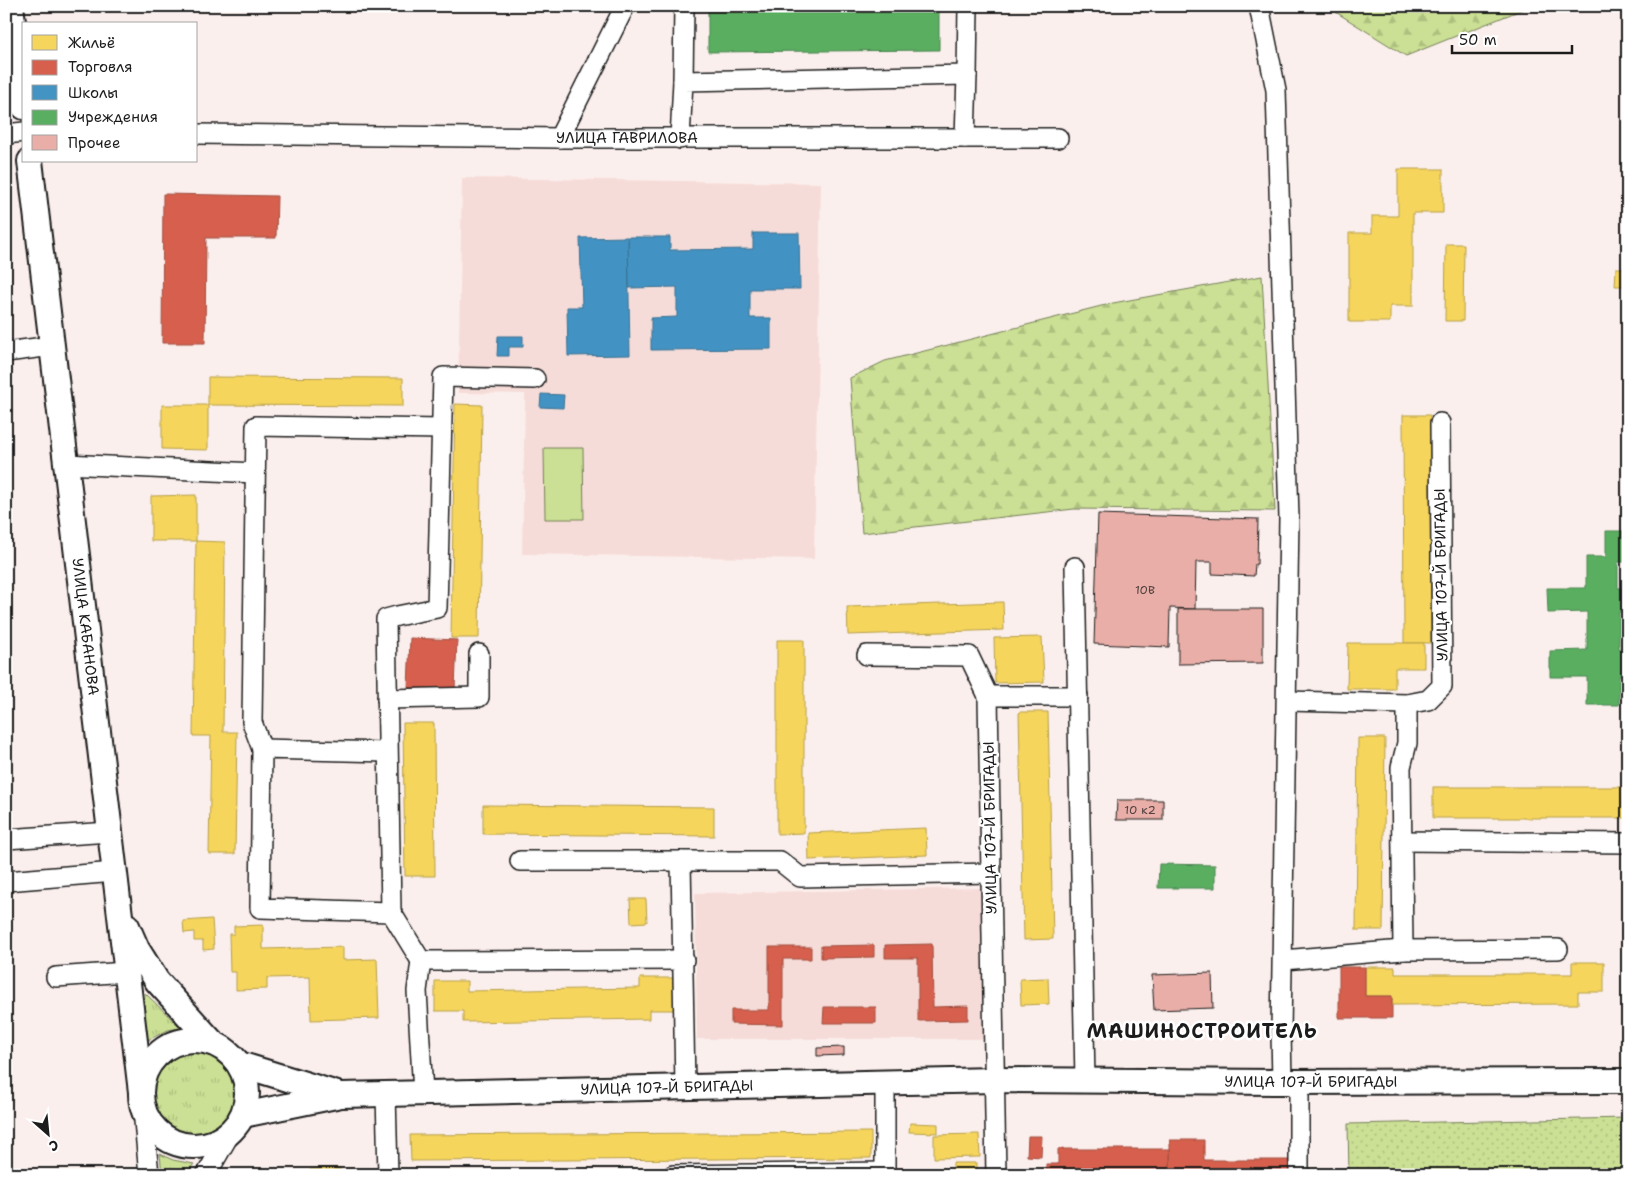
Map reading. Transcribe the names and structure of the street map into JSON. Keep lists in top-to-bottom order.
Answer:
{
  "streets": {
    "main road": ["УЛИЦА 107-Й БРИГАДЫ", "УЛИЦА КАБАНОВА"],
    "street": ["УЛИЦА ГАВРИЛОВА"]
  },
  "districts": ["МАШИНОСТРОИТЕЛЬ"],
  "house_numbers": ["10В", "10 к2"],
  "legend": [
    "Жильё",
    "Торговля",
    "Школы",
    "Учреждения",
    "Прочее"
  ],
  "scale_bar": "50 m",
  "north": "bottom right"
}
